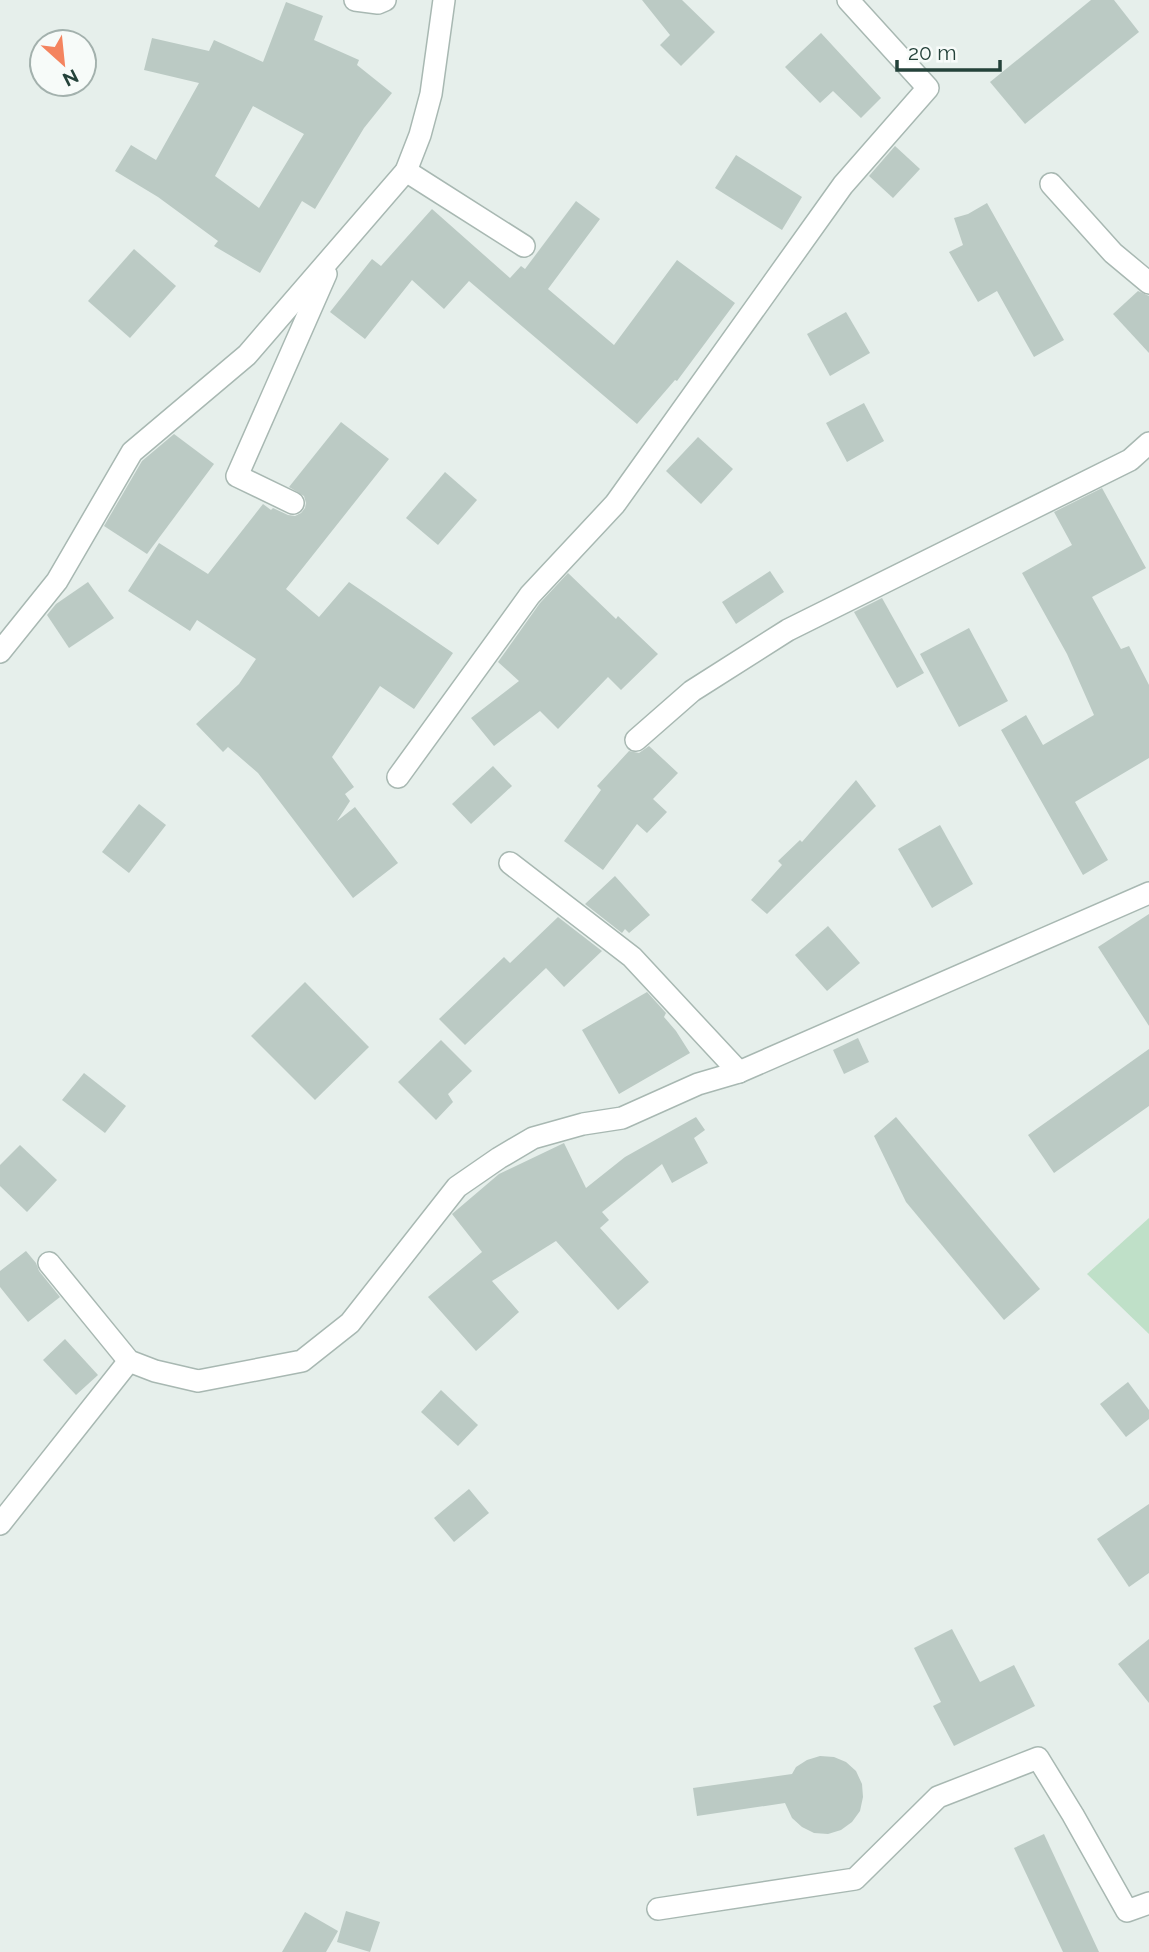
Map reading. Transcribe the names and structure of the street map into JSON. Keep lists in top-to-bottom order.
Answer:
{
  "scale_bar": "20 m",
  "north": "bottom right"
}
